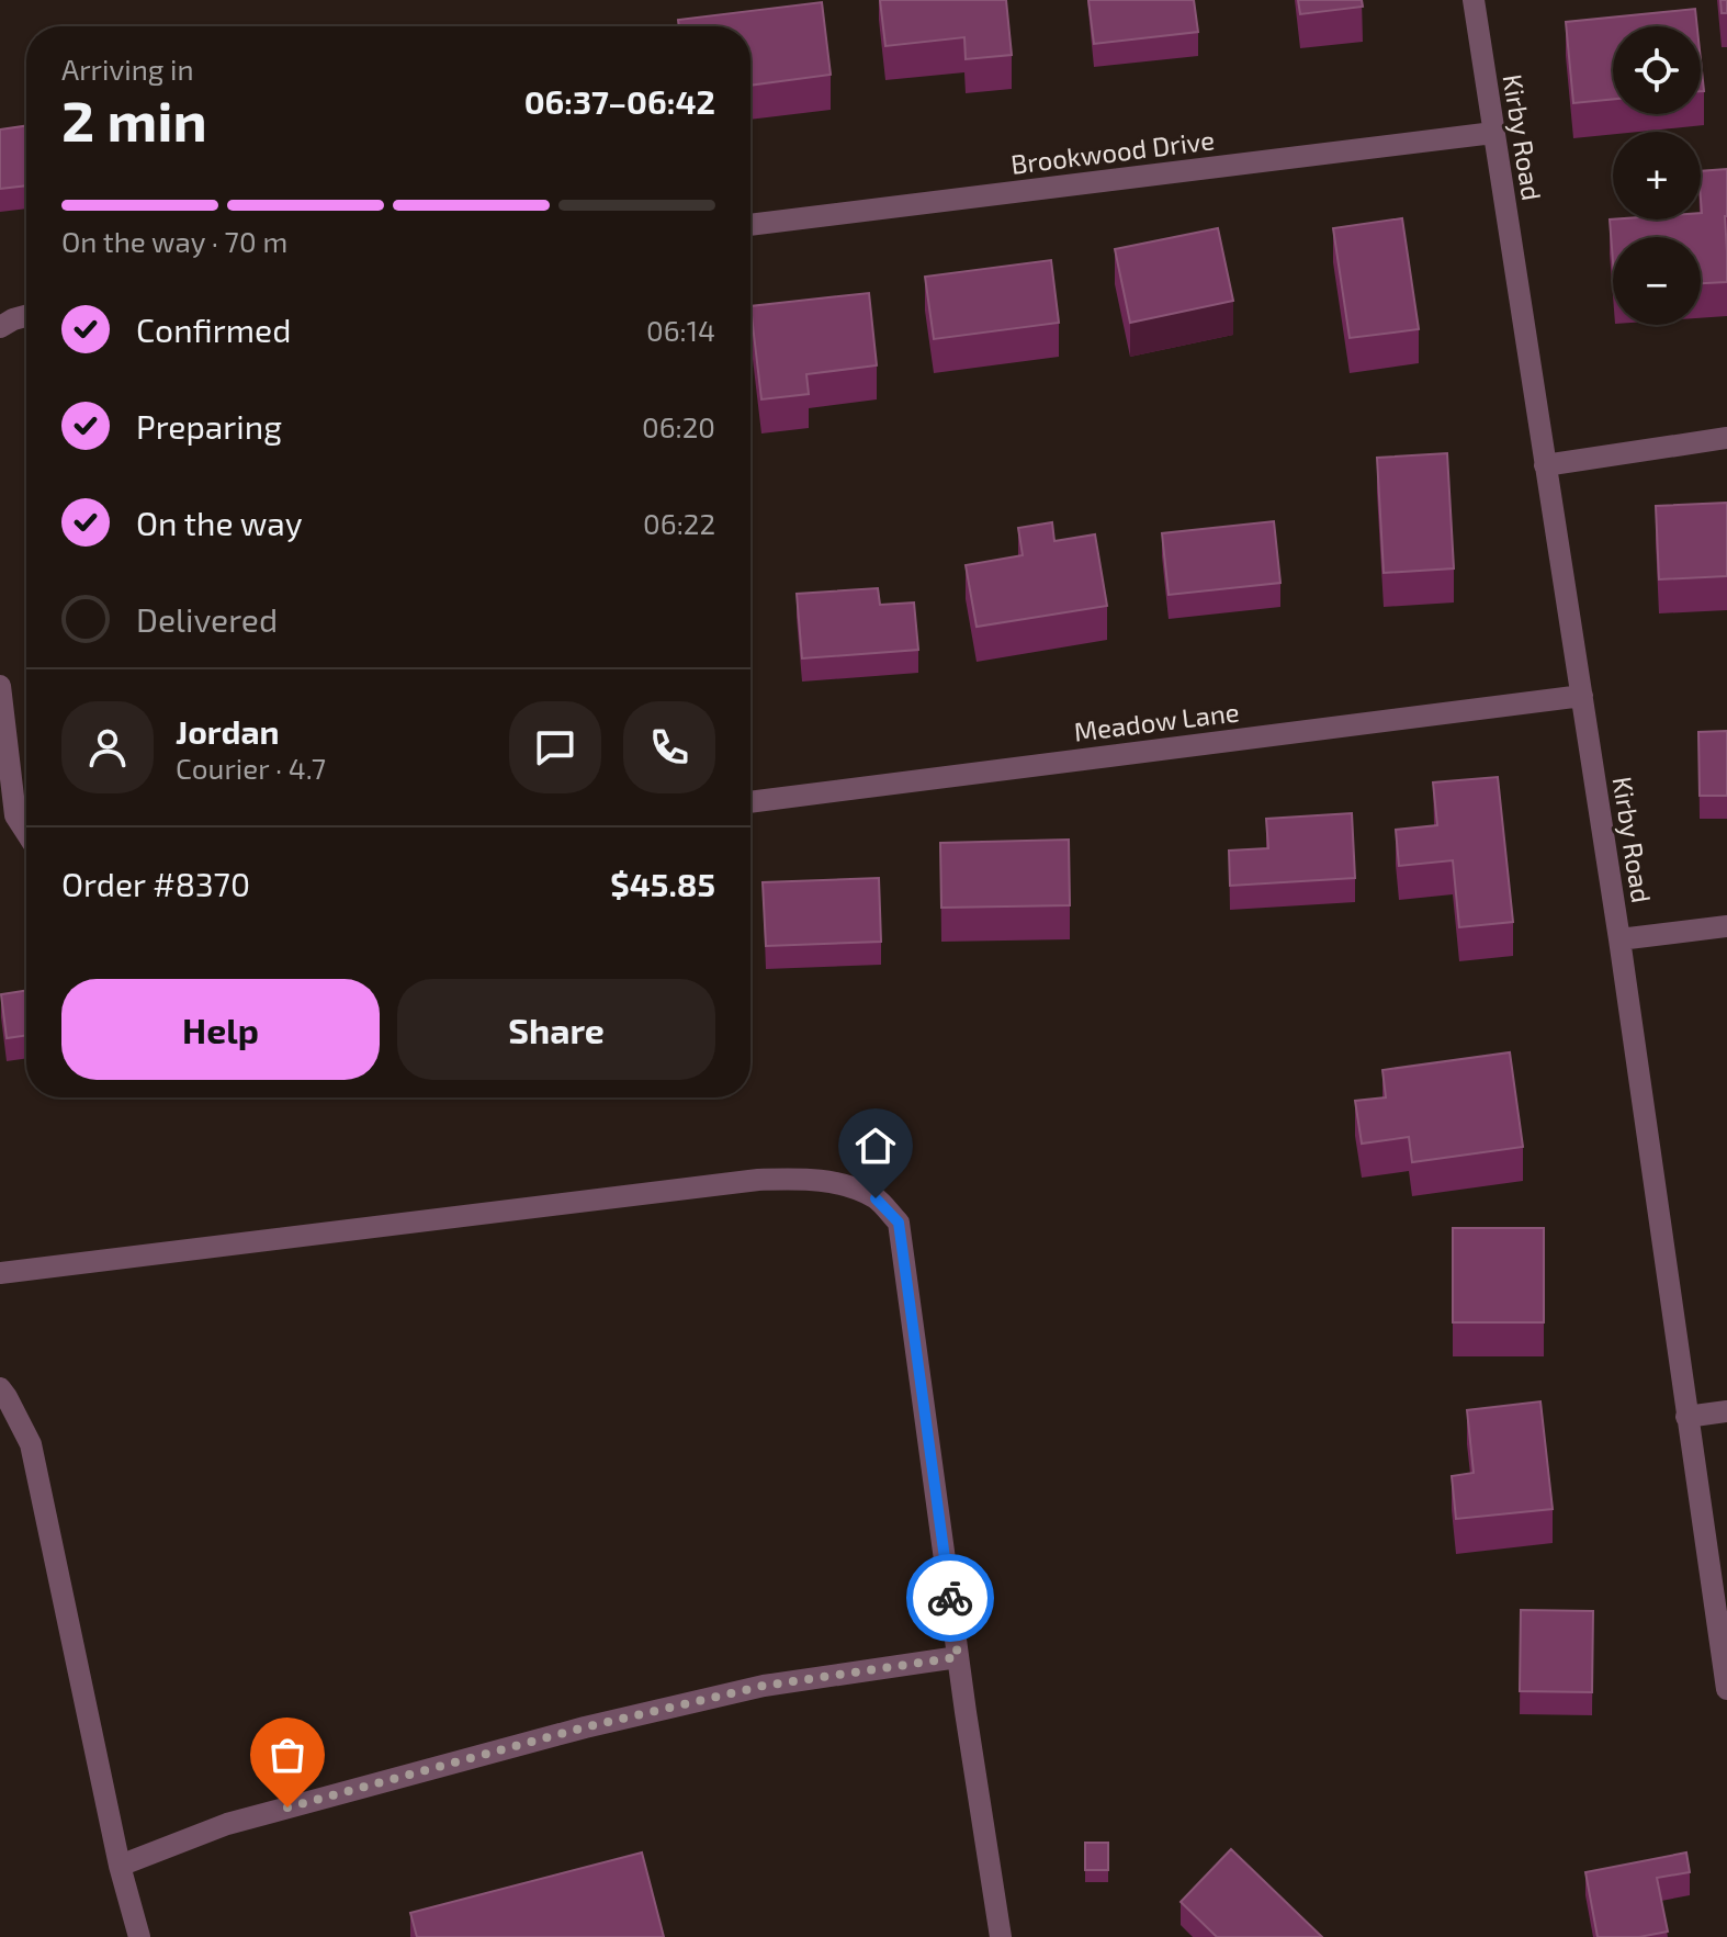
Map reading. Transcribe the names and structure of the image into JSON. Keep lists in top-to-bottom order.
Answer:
{
  "streets": {
    "street": ["Kirby Road", "Brookwood Drive", "Meadow Lane"]
  },
  "crossings": [
    ["Kirby Road", "Brookwood Drive"],
    ["Kirby Road", "Meadow Lane"]
  ],
  "page": {
    "map_buttons": ["+", "−"],
    "heading": ["2 min", "Arriving in", "06:37–06:42"],
    "panel": [
      "Jordan",
      "Courier · 4.7",
      "Order #8370",
      "$45.85"
    ],
    "bar": "On the way · 70 m",
    "list": [
      ["Confirmed", "06:14"],
      ["Preparing", "06:20"],
      ["On the way", "06:22"],
      "Delivered"
    ],
    "buttons": ["Help", "Share"]
  }
}
